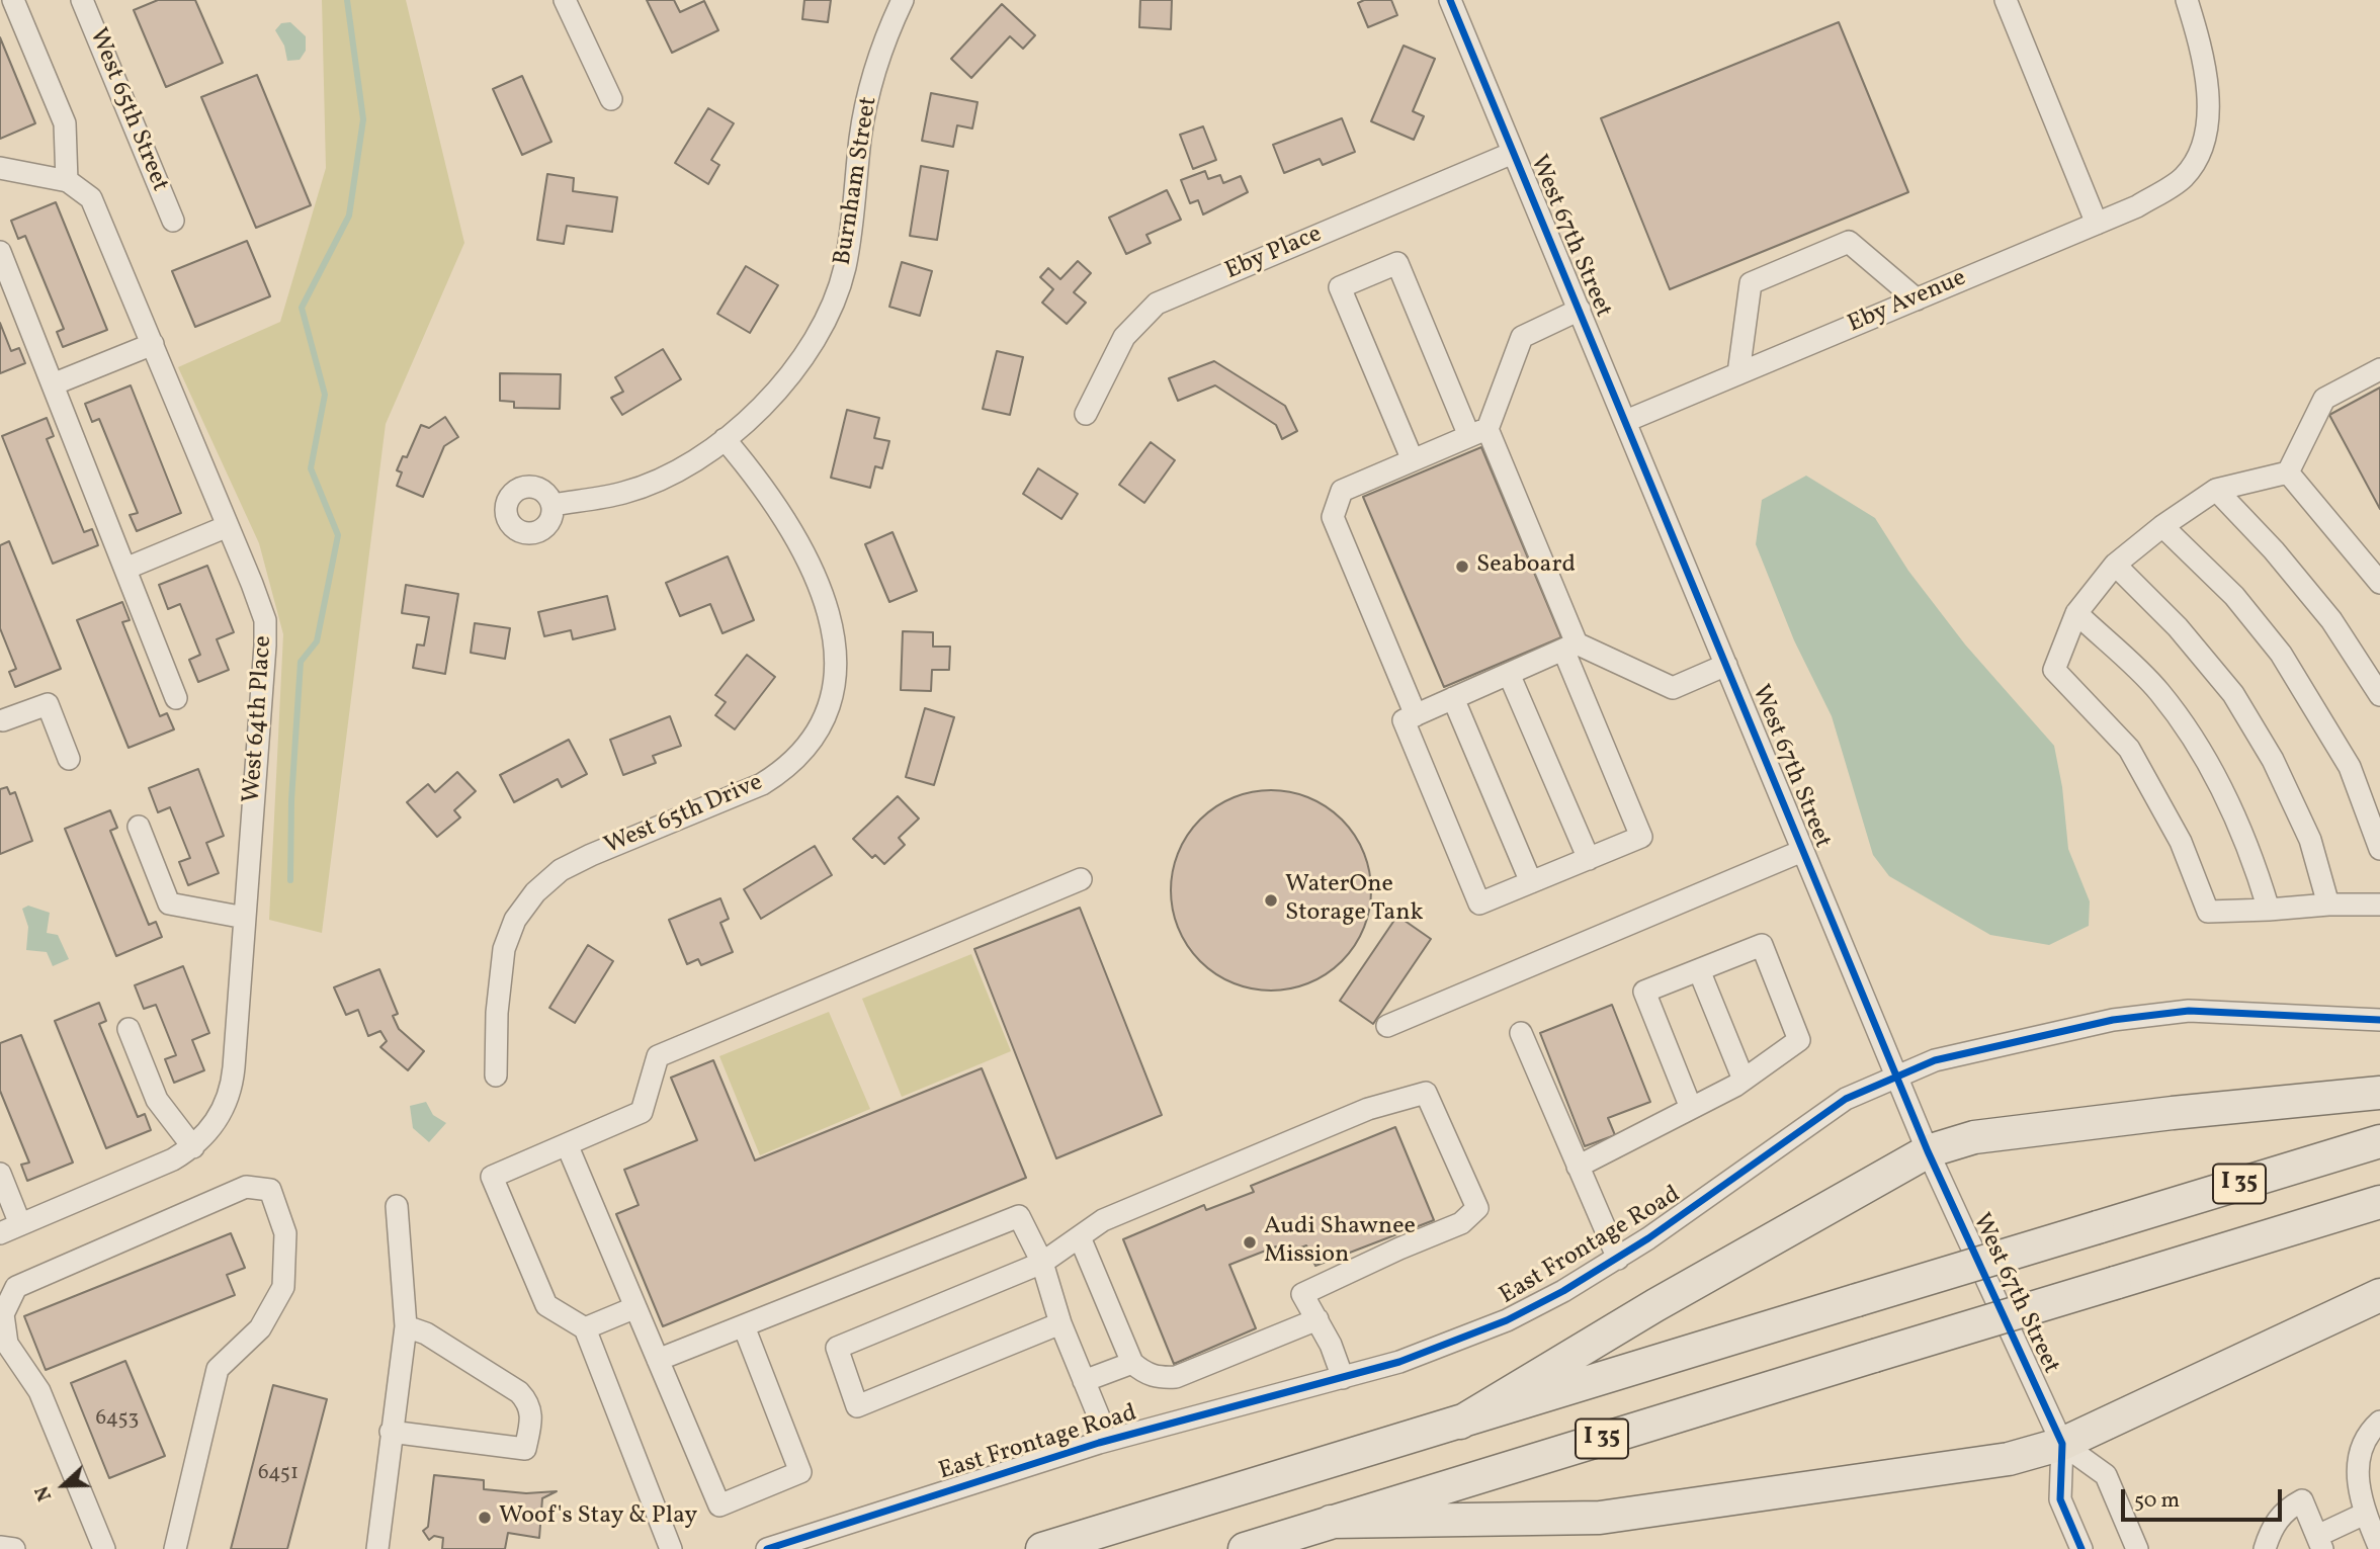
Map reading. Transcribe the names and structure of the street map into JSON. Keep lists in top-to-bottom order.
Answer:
{
  "streets": {
    "highway": ["I 35"],
    "street": [
      "West 65th Street",
      "Burnham Street",
      "West 67th Street",
      "Eby Place",
      "Eby Avenue",
      "West 64th Place",
      "West 65th Drive",
      "East Frontage Road"
    ]
  },
  "crossings": [
    ["Burnham Street", "West 65th Drive"],
    ["West 67th Street", "Eby Place"],
    ["West 67th Street", "Eby Avenue"],
    ["West 67th Street", "East Frontage Road"]
  ],
  "places": [
    "Seaboard",
    "WaterOne Storage Tank",
    "Audi Shawnee Mission",
    "Woof's Stay & Play"
  ],
  "house_numbers": ["6453", "6451"],
  "scale_bar": "50 m",
  "north": "left"
}
